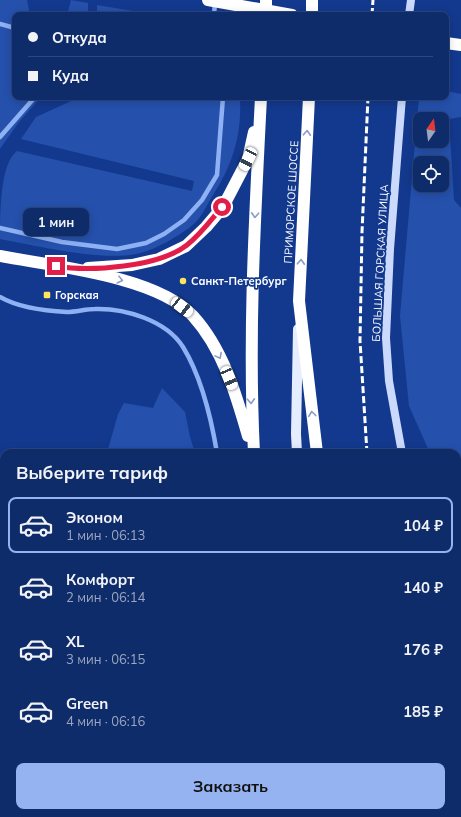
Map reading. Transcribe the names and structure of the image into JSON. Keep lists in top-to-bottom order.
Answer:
{
  "streets": {
    "highway": ["ПРИМОРСКОЕ ШОССЕ"],
    "main road": ["БОЛЬШАЯ ГОРСКАЯ УЛИЦА"]
  },
  "places": {
    "other": ["Санкт-Петербург"],
    "transit": ["Горская"]
  },
  "north": "top",
  "page": {
    "banner": ["Откуда", "Куда"],
    "bubble": "1 мин",
    "heading": "Выберите тариф",
    "list": [
      {
        "name": "Эконом",
        "note": "1 мин · 06:13",
        "value": "104 ₽"
      },
      {
        "name": "Комфорт",
        "note": "2 мин · 06:14",
        "value": "140 ₽"
      },
      {
        "name": "XL",
        "note": "3 мин · 06:15",
        "value": "176 ₽"
      },
      {
        "name": "Green",
        "note": "4 мин · 06:16",
        "value": "185 ₽"
      }
    ],
    "buttons": "Заказать"
  }
}
